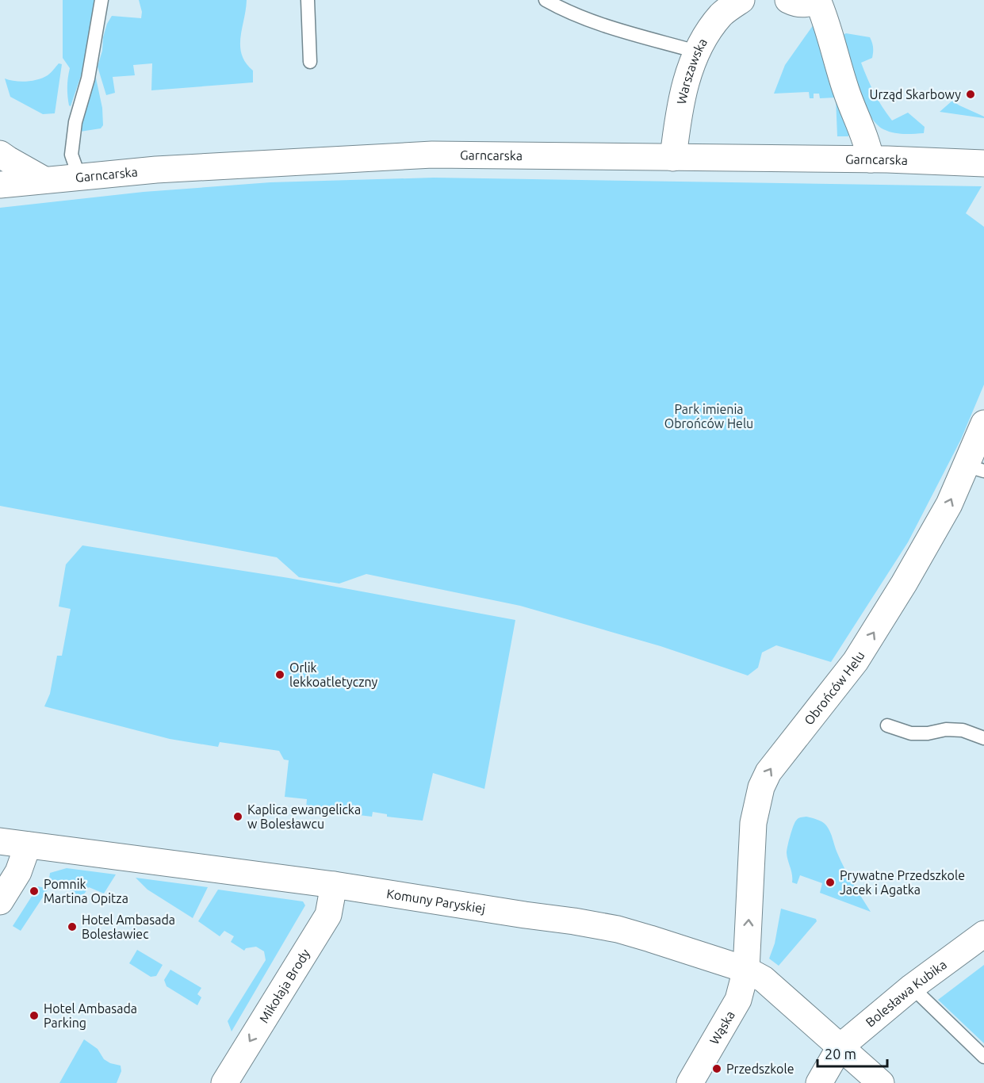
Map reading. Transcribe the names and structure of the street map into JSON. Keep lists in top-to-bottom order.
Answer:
{
  "streets": {
    "street": [
      "Warszawska",
      "Garncarska",
      "Obrońców Helu",
      "Komuny Paryskiej",
      "Mikołaja Brody",
      "Bolesława Kubika",
      "Wąska"
    ]
  },
  "crossings": [
    ["Warszawska", "Garncarska"],
    ["Obrońców Helu", "Komuny Paryskiej"],
    ["Obrońców Helu", "Wąska"],
    ["Komuny Paryskiej", "Mikołaja Brody"],
    ["Komuny Paryskiej", "Bolesława Kubika"],
    ["Komuny Paryskiej", "Wąska"]
  ],
  "one_way": ["Obrońców Helu", "Mikołaja Brody"],
  "parks": ["Park imienia Obrońców Helu"],
  "places": [
    "Urząd Skarbowy",
    "Orlik lekkoatletyczny",
    "Kaplica ewangelicka w Bolesławcu",
    "Prywatne Przedszkole Jacek i Agatka",
    "Pomnik Martina Opitza",
    "Hotel Ambasada Bolesławiec",
    "Hotel Ambasada Parking",
    "Przedszkole"
  ],
  "scale_bar": "20 m"
}
